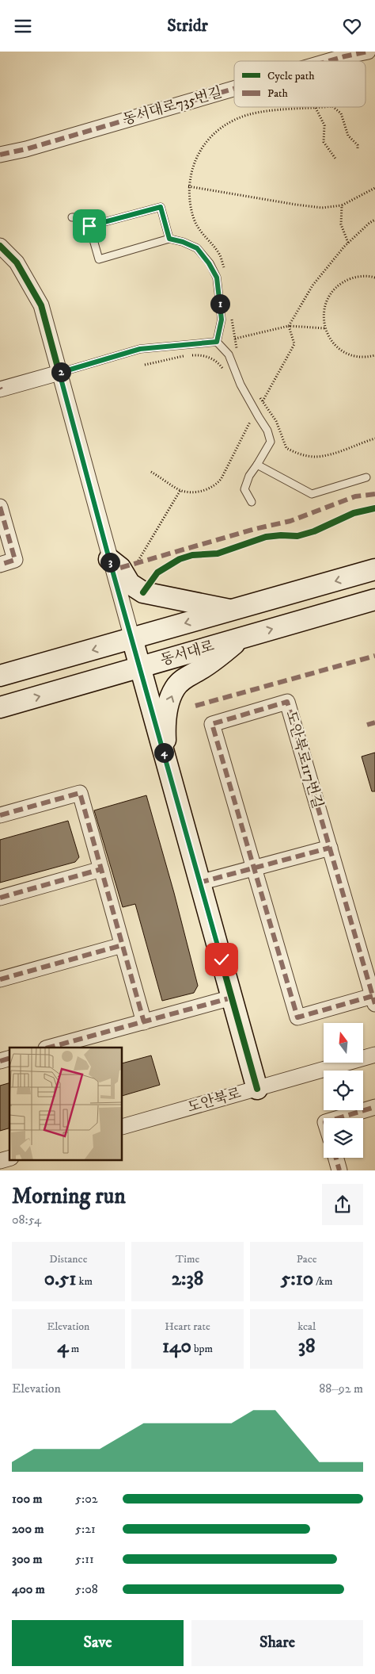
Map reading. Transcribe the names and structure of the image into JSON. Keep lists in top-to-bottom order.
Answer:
{
  "streets": {
    "street": [
      "동서대로735번길",
      "동서대로",
      "도안북로117번길",
      "도안북로"
    ]
  },
  "legend": ["Cycle path", "Path"],
  "north": "top",
  "page": {
    "header": "Stridr",
    "pins": [
      "1",
      "2",
      "3",
      "4"
    ],
    "heading": ["Morning run", "08:54"],
    "stats": [
      ["Distance", "0.51 km"],
      ["Time", "2:38"],
      ["Pace", "5:10 /km"],
      ["Elevation", "4 m"],
      ["Heart rate", "140 bpm"],
      ["kcal", "38"]
    ],
    "chart": ["Elevation", "88–92 m"],
    "list": [
      {
        "name": "100 m",
        "note": "5:02"
      },
      {
        "name": "200 m",
        "note": "5:21"
      },
      {
        "name": "300 m",
        "note": "5:11"
      },
      {
        "name": "400 m",
        "note": "5:08"
      }
    ],
    "buttons": ["Save", "Share"]
  }
}
